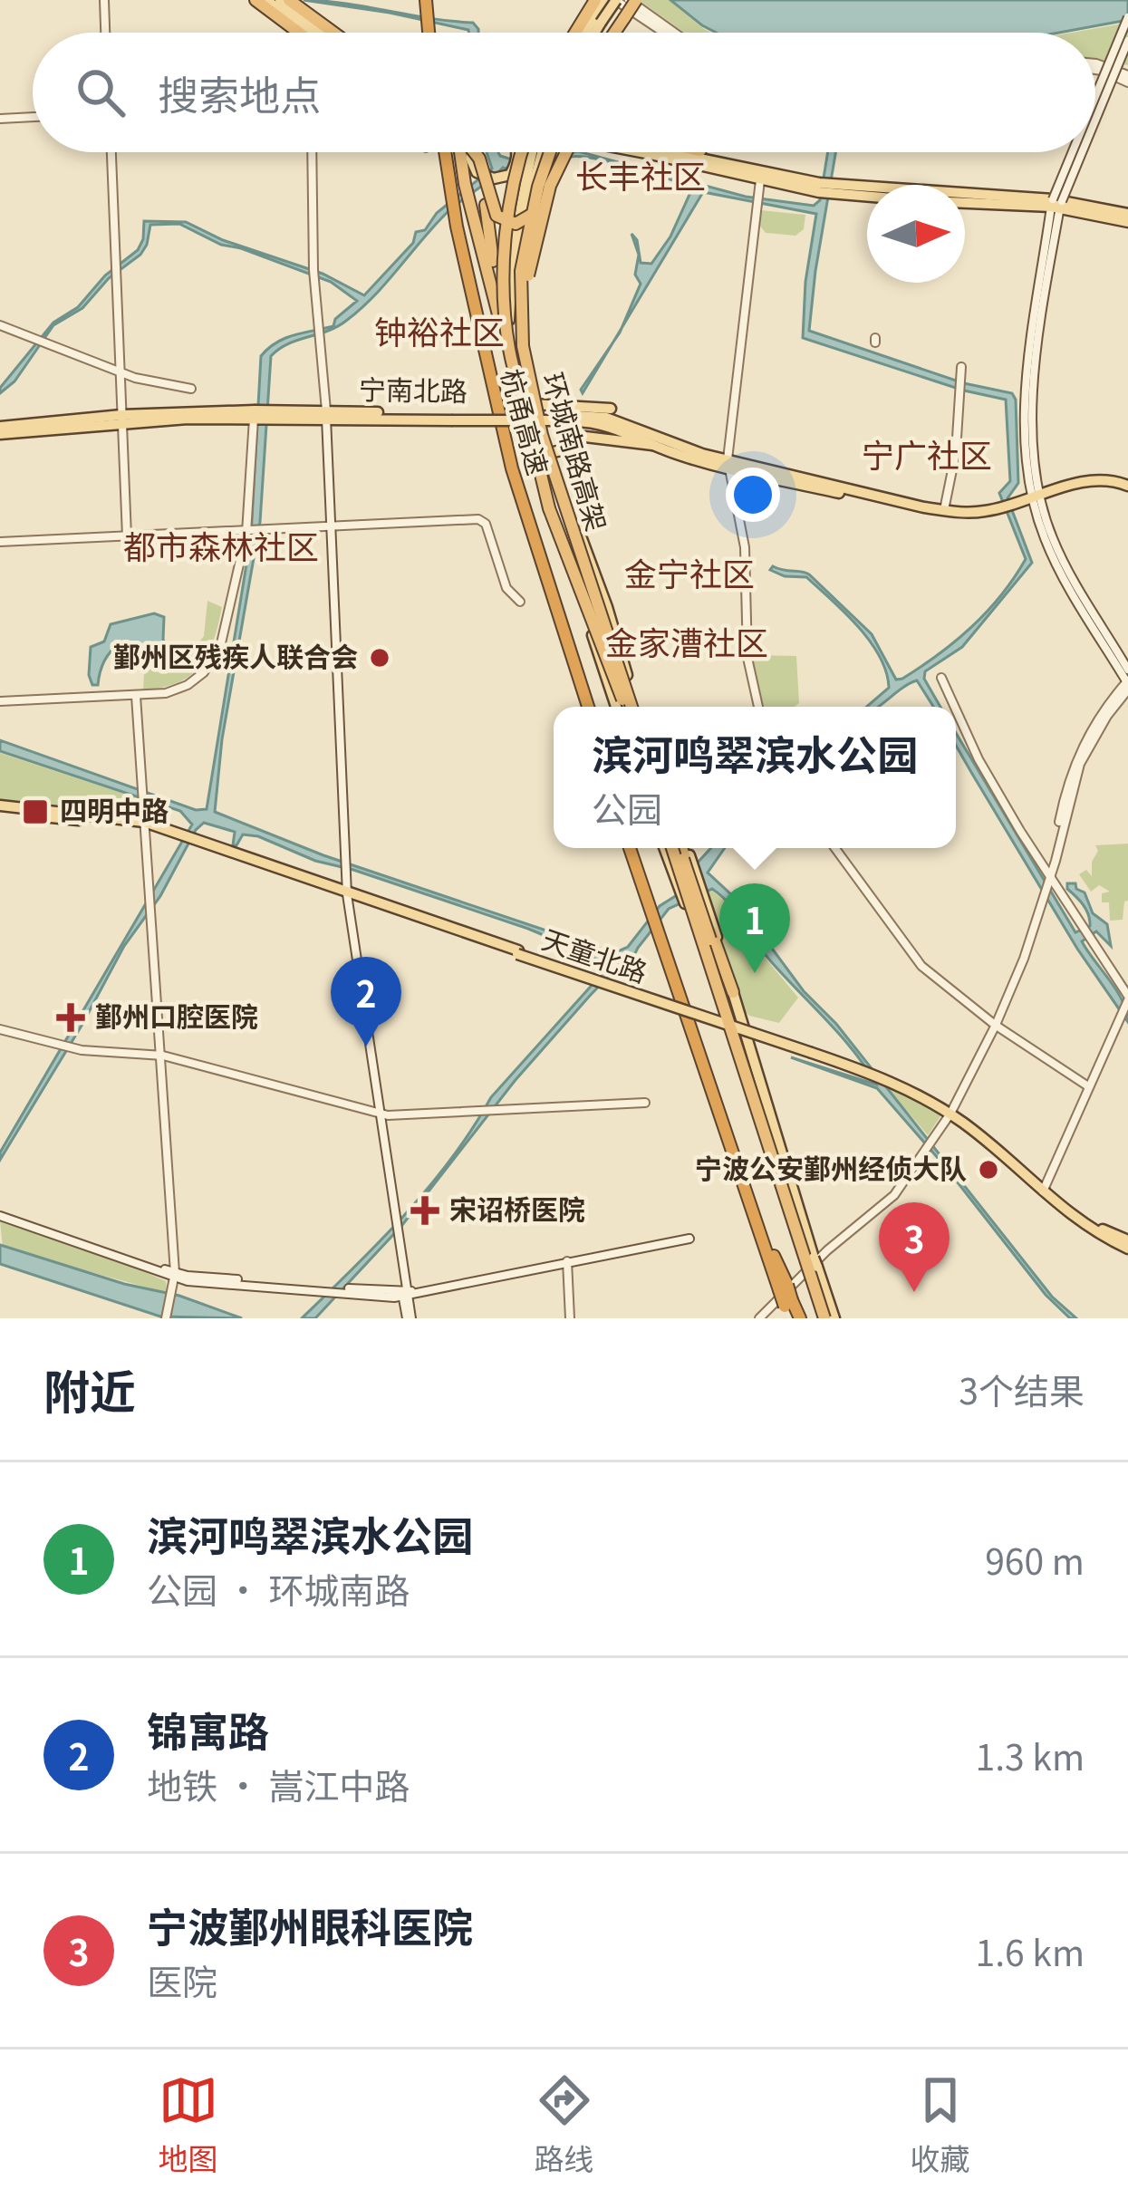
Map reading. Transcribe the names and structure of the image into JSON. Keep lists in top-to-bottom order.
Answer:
{
  "streets": {
    "highway": ["杭甬高速", "环城南路高架"],
    "main road": ["宁南北路", "天童北路"]
  },
  "districts": [
    "长丰社区",
    "钟裕社区",
    "宁广社区",
    "都市森林社区",
    "金宁社区",
    "金家漕社区"
  ],
  "places": {
    "other": ["鄞州区残疾人联合会", "宁波公安鄞州经侦大队"],
    "transit": ["四明中路"],
    "health": ["鄞州口腔医院", "宋诏桥医院"]
  },
  "north": "right",
  "page": {
    "search": "搜索地点",
    "popup": ["滨河鸣翠滨水公园", "公园"],
    "pins": ["1", "2", "3"],
    "heading": ["附近", "3个结果"],
    "list": [
      {
        "mark": "1",
        "name": "滨河鸣翠滨水公园",
        "note": "公园 · 环城南路",
        "value": "960 m"
      },
      {
        "mark": "2",
        "name": "锦寓路",
        "note": "地铁 · 嵩江中路",
        "value": "1.3 km"
      },
      {
        "mark": "3",
        "name": "宁波鄞州眼科医院",
        "note": "医院",
        "value": "1.6 km"
      }
    ],
    "nav": ["地图", "路线", "收藏"]
  }
}
